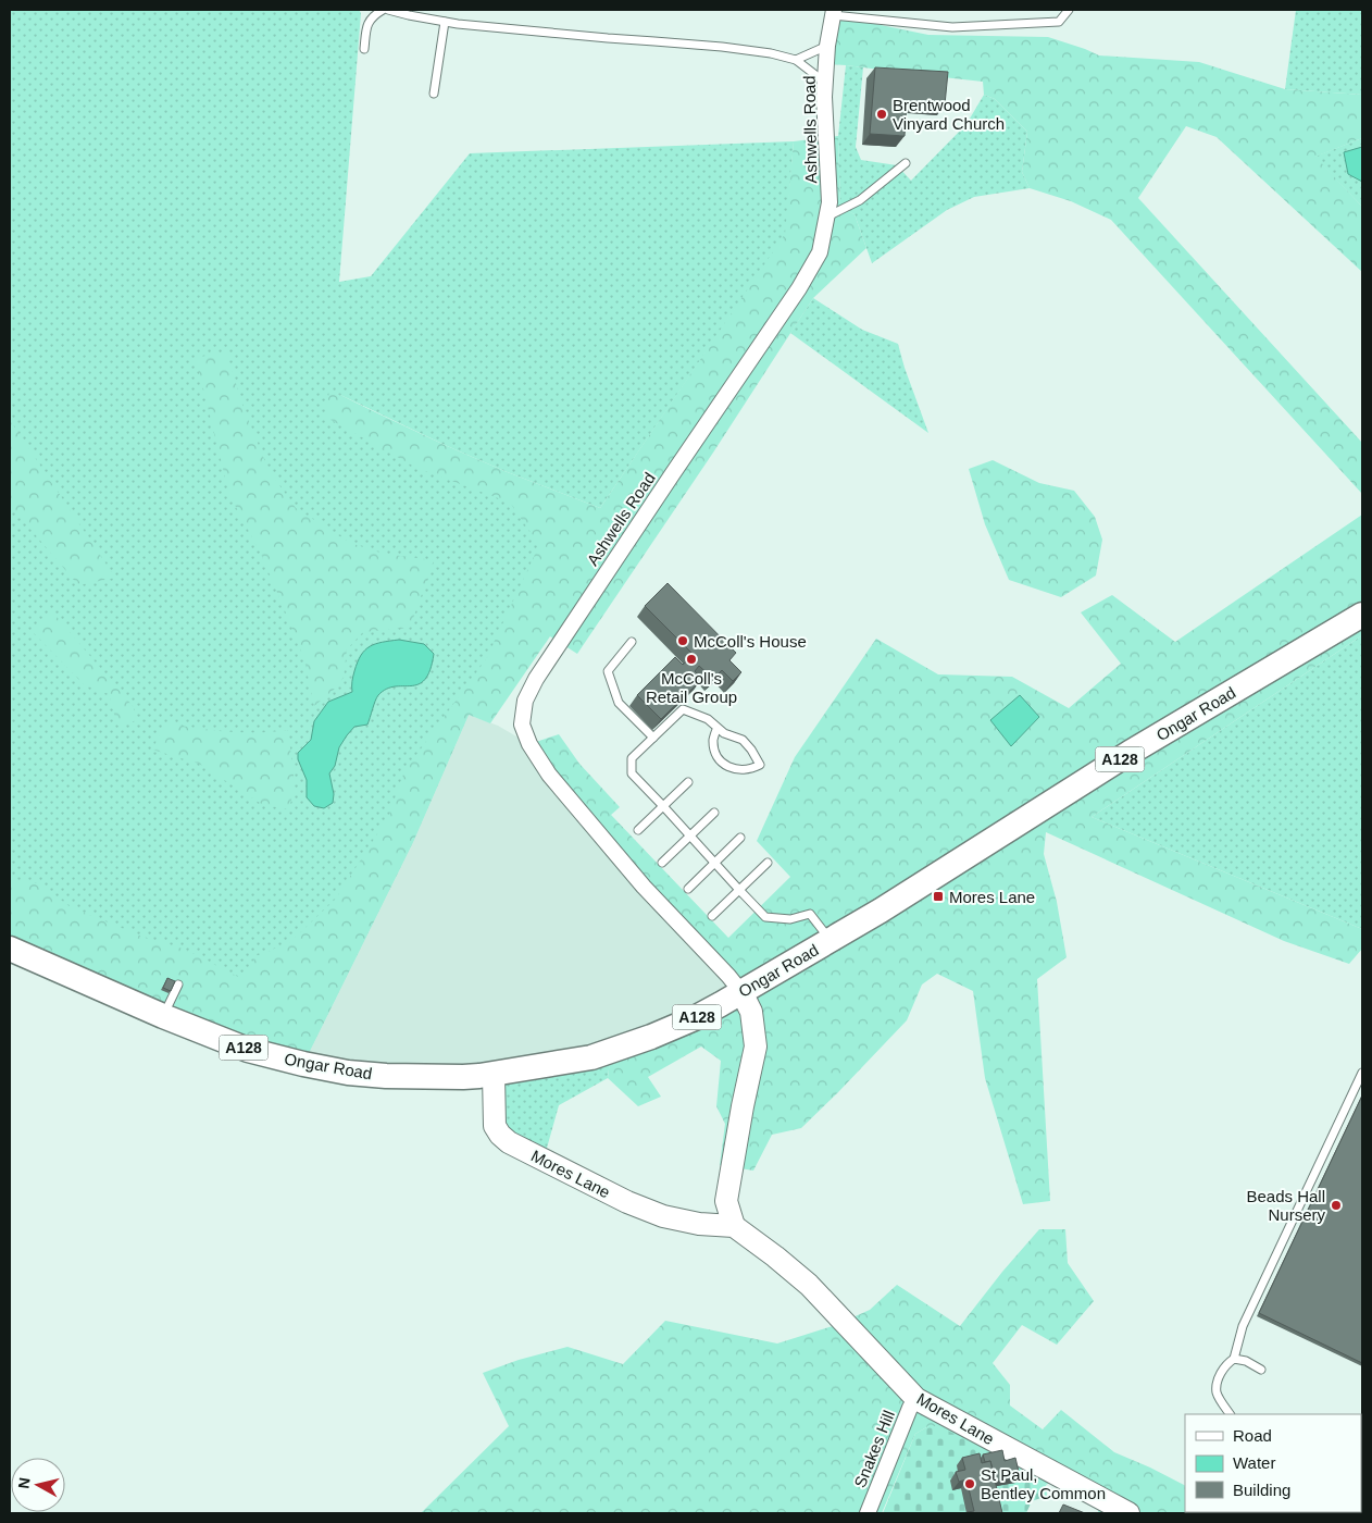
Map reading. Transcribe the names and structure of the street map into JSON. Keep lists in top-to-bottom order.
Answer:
{
  "streets": {
    "main road": ["Ongar Road", "A128"],
    "street": ["Ashwells Road", "Mores Lane", "Snakes Hill"]
  },
  "crossings": [
    ["Ashwells Road", "Ongar Road"],
    ["Ongar Road", "Mores Lane"],
    ["Mores Lane", "Snakes Hill"]
  ],
  "places": {
    "other": [
      "Brentwood Vinyard Church",
      "McColl's House",
      "McColl's Retail Group",
      "Beads Hall Nursery",
      "St Paul, Bentley Common"
    ],
    "transit": ["Mores Lane"]
  },
  "legend": ["Road", "Water", "Building"],
  "north": "left"
}
